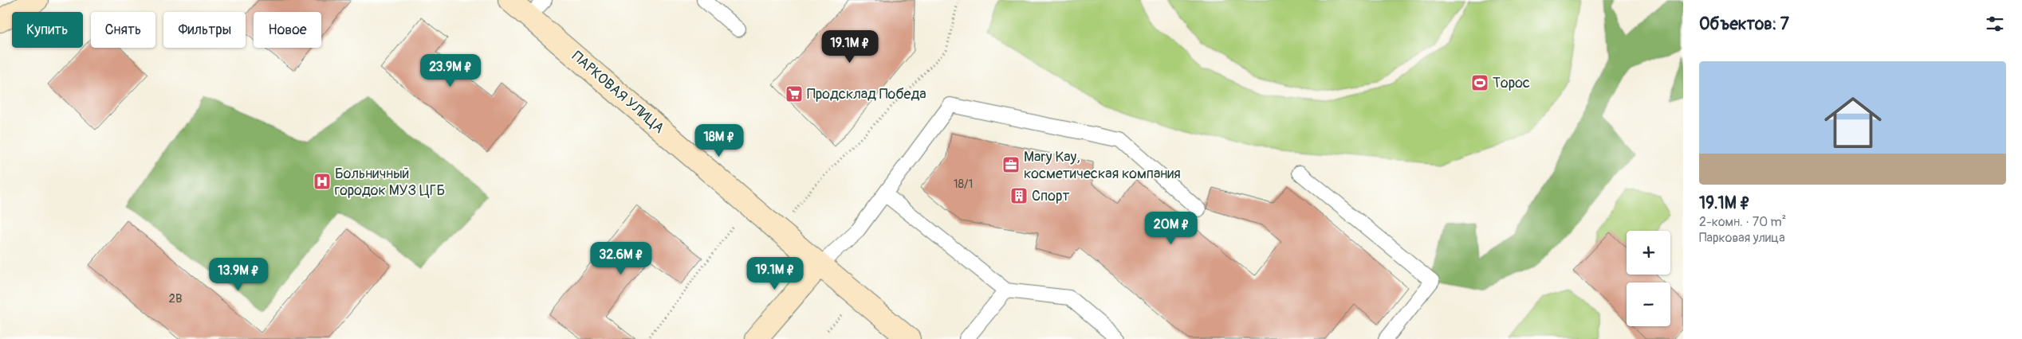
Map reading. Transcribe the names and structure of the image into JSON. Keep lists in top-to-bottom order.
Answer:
{
  "streets": {
    "main road": ["ПАРКОВАЯ УЛИЦА"]
  },
  "places": {
    "sports": ["Торос"],
    "supermarket": ["Продсклад Победа"],
    "office": ["Mary Kay, косметическая компания"],
    "hospital": ["Больничный городок МУЗ ЦГБ"],
    "building": ["Спорт"]
  },
  "house_numbers": ["18/1", "2В"],
  "page": {
    "heading": "Объектов: 7",
    "chip": [
      "Купить",
      "Снять",
      "Фильтры",
      "Новое"
    ],
    "price": [
      "19.1M ₽",
      "23.9M ₽",
      "18M ₽",
      "20M ₽",
      "32.6M ₽",
      "19.1M ₽",
      "13.9M ₽"
    ],
    "list": [
      {
        "name": "19.1M ₽",
        "note": "2-комн. · 70 m² · Парковая улица"
      }
    ],
    "map_buttons": ["+", "−"]
  }
}
